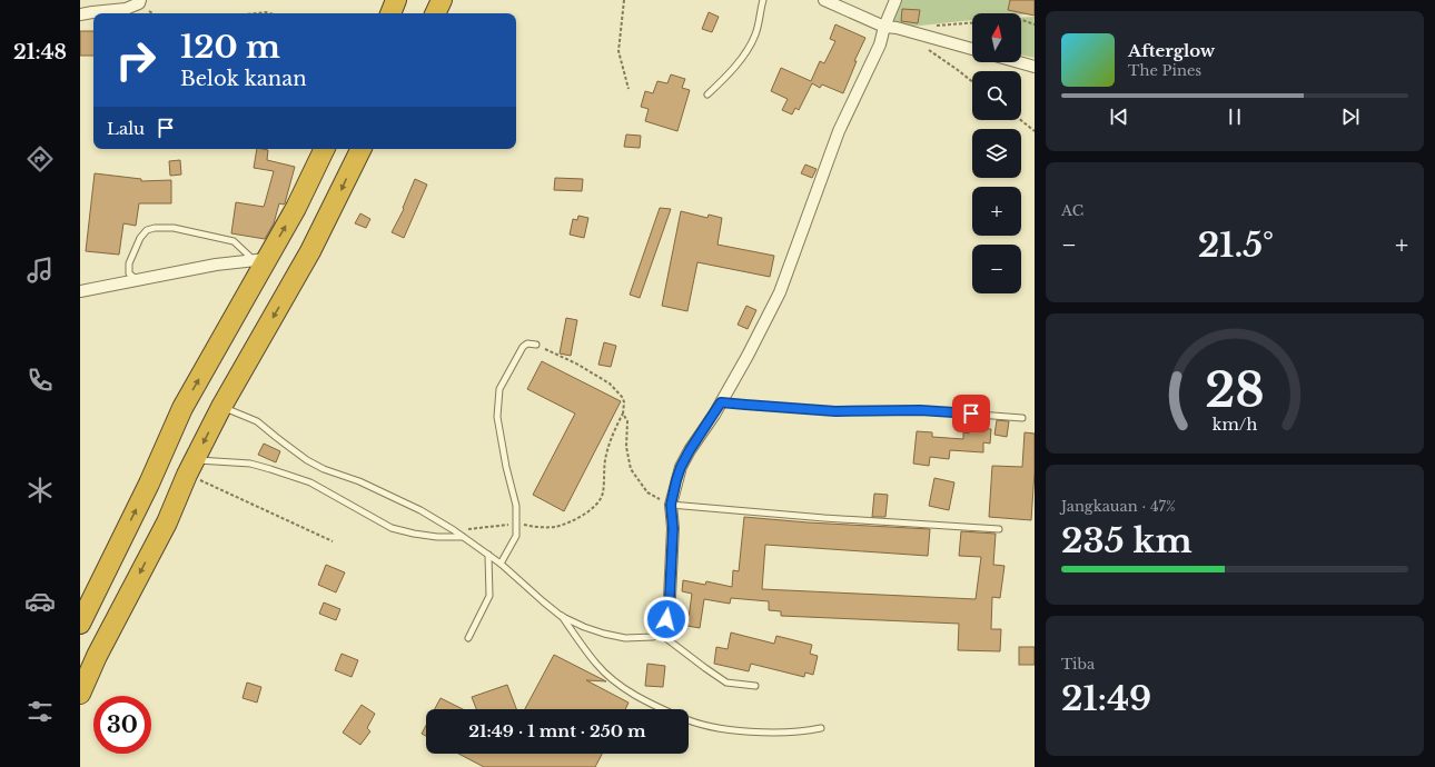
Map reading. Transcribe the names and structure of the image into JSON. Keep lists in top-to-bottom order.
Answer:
{
  "north": "top",
  "page": {
    "tabs": "21:48",
    "map_buttons": ["+", "−"],
    "turn": ["120 m", "Belok kanan"],
    "song": ["Afterglow", "The Pines"],
    "then": "Lalu",
    "tile": [
      "AC",
      ["Jangkauan · 47%", "235 km"],
      ["Tiba", "21:49"]
    ],
    "heat": ["−", "21.5°", "+"],
    "limit": "30",
    "trip": "21:49 · 1 mnt · 250 m",
    "gauge": ["28", "km/h"]
  }
}
